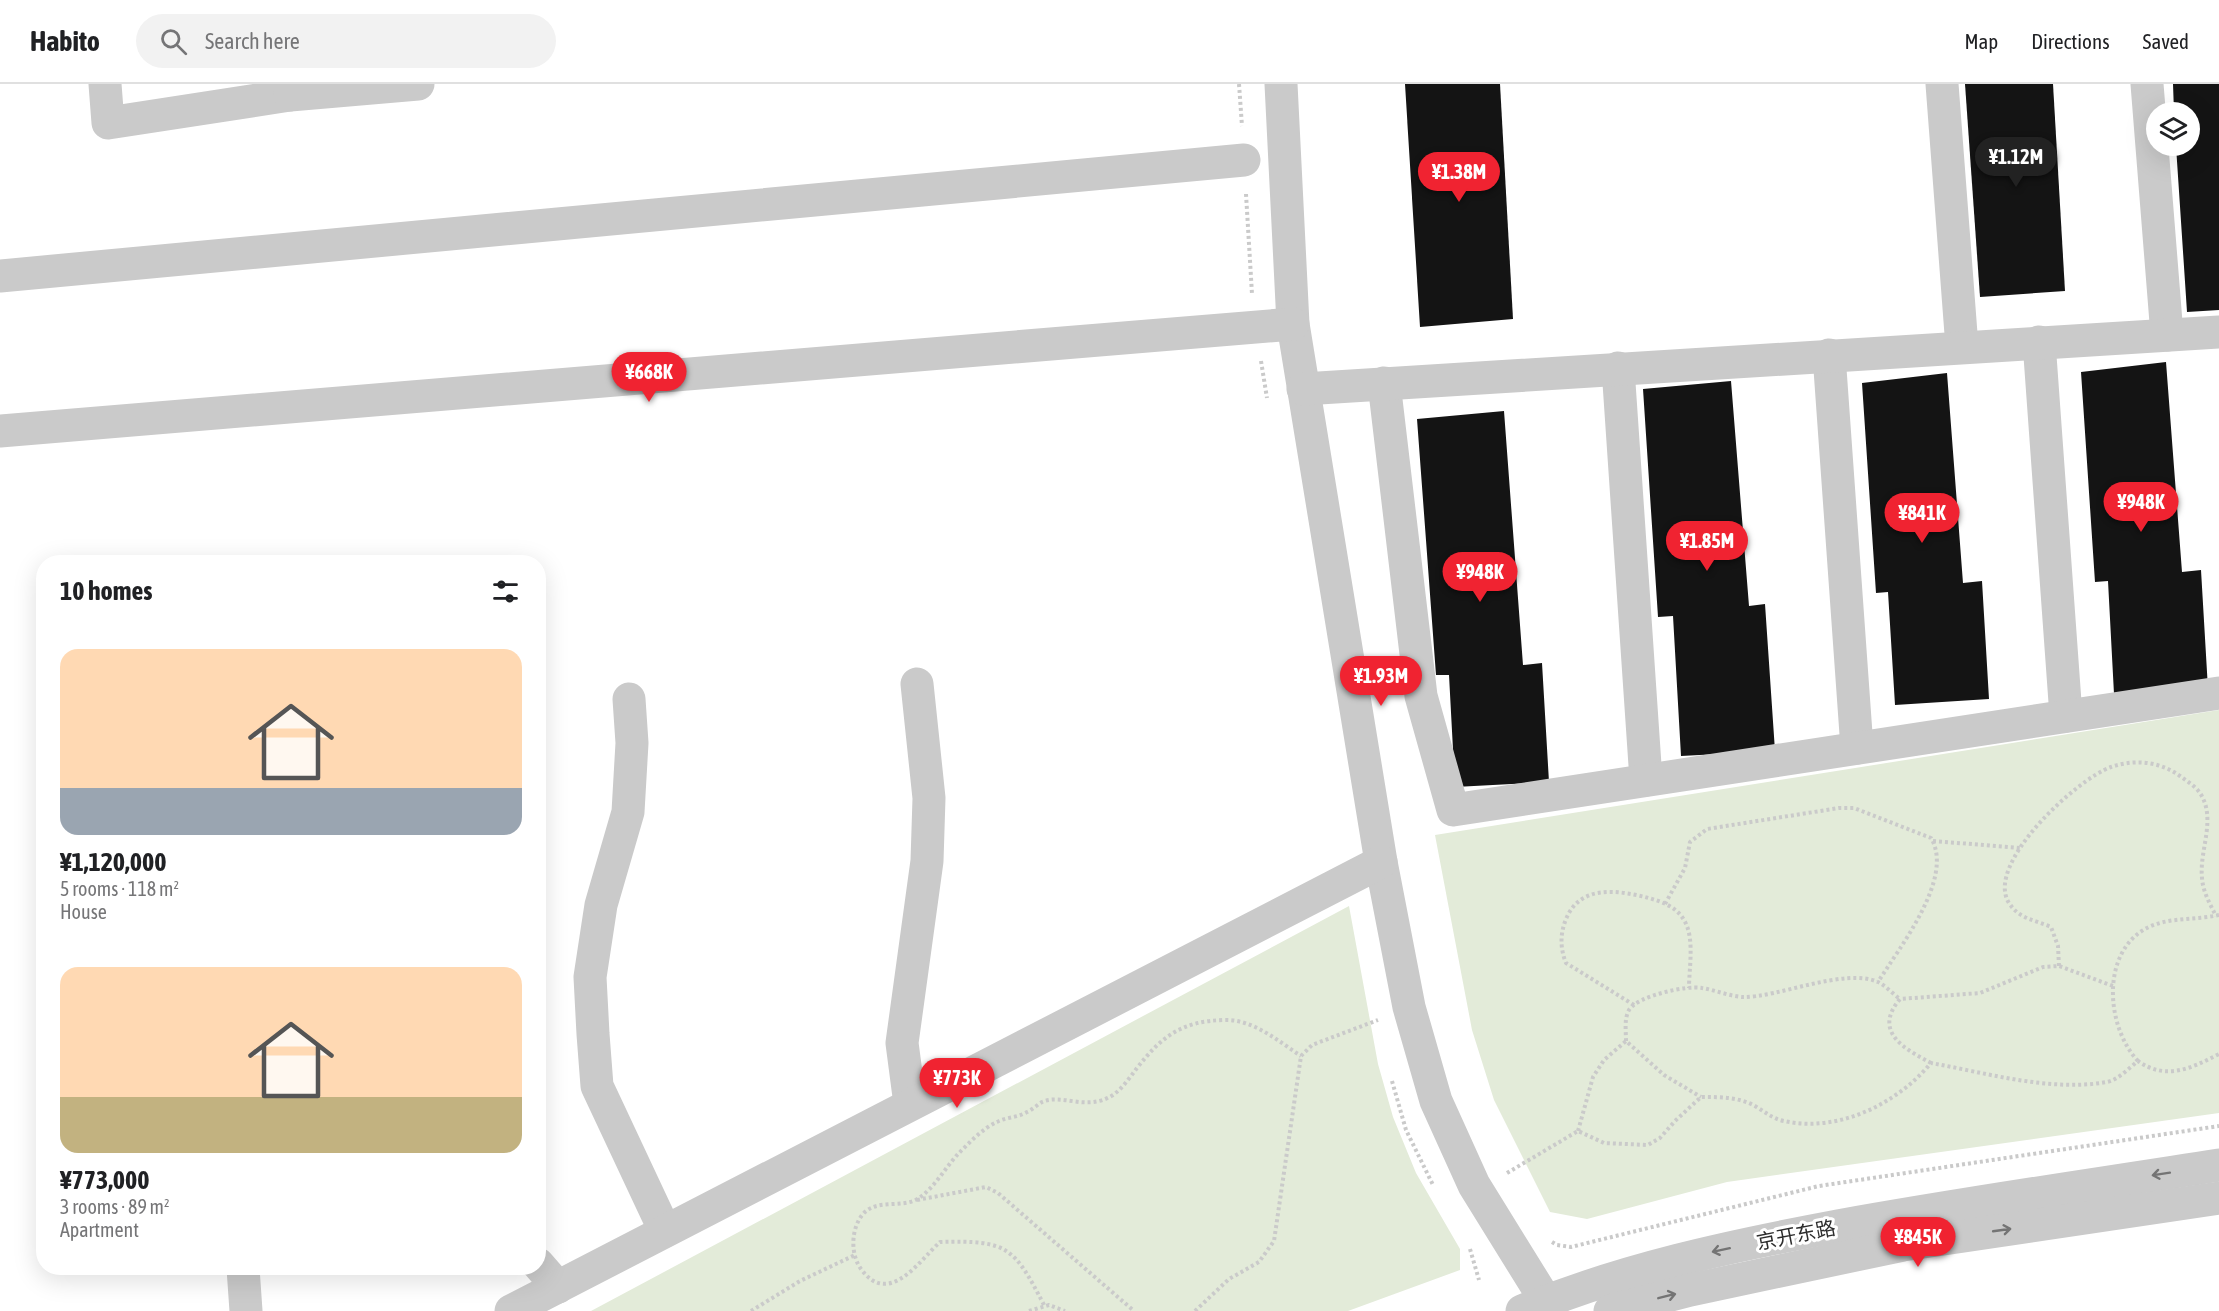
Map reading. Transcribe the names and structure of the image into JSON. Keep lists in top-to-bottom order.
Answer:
{
  "streets": {
    "street": ["京开东路"]
  },
  "page": {
    "header": "Habito",
    "search": "Search here",
    "nav": ["Map", "Directions", "Saved"],
    "price": [
      "¥1.12M",
      "¥1.38M",
      "¥668K",
      "¥948K",
      "¥841K",
      "¥1.85M",
      "¥948K",
      "¥1.93M",
      "¥773K",
      "¥845K"
    ],
    "heading": "10 homes",
    "list": [
      {
        "name": "¥1,120,000",
        "note": "5 rooms · 118 m² · House"
      },
      {
        "name": "¥773,000",
        "note": "3 rooms · 89 m² · Apartment"
      }
    ]
  }
}
